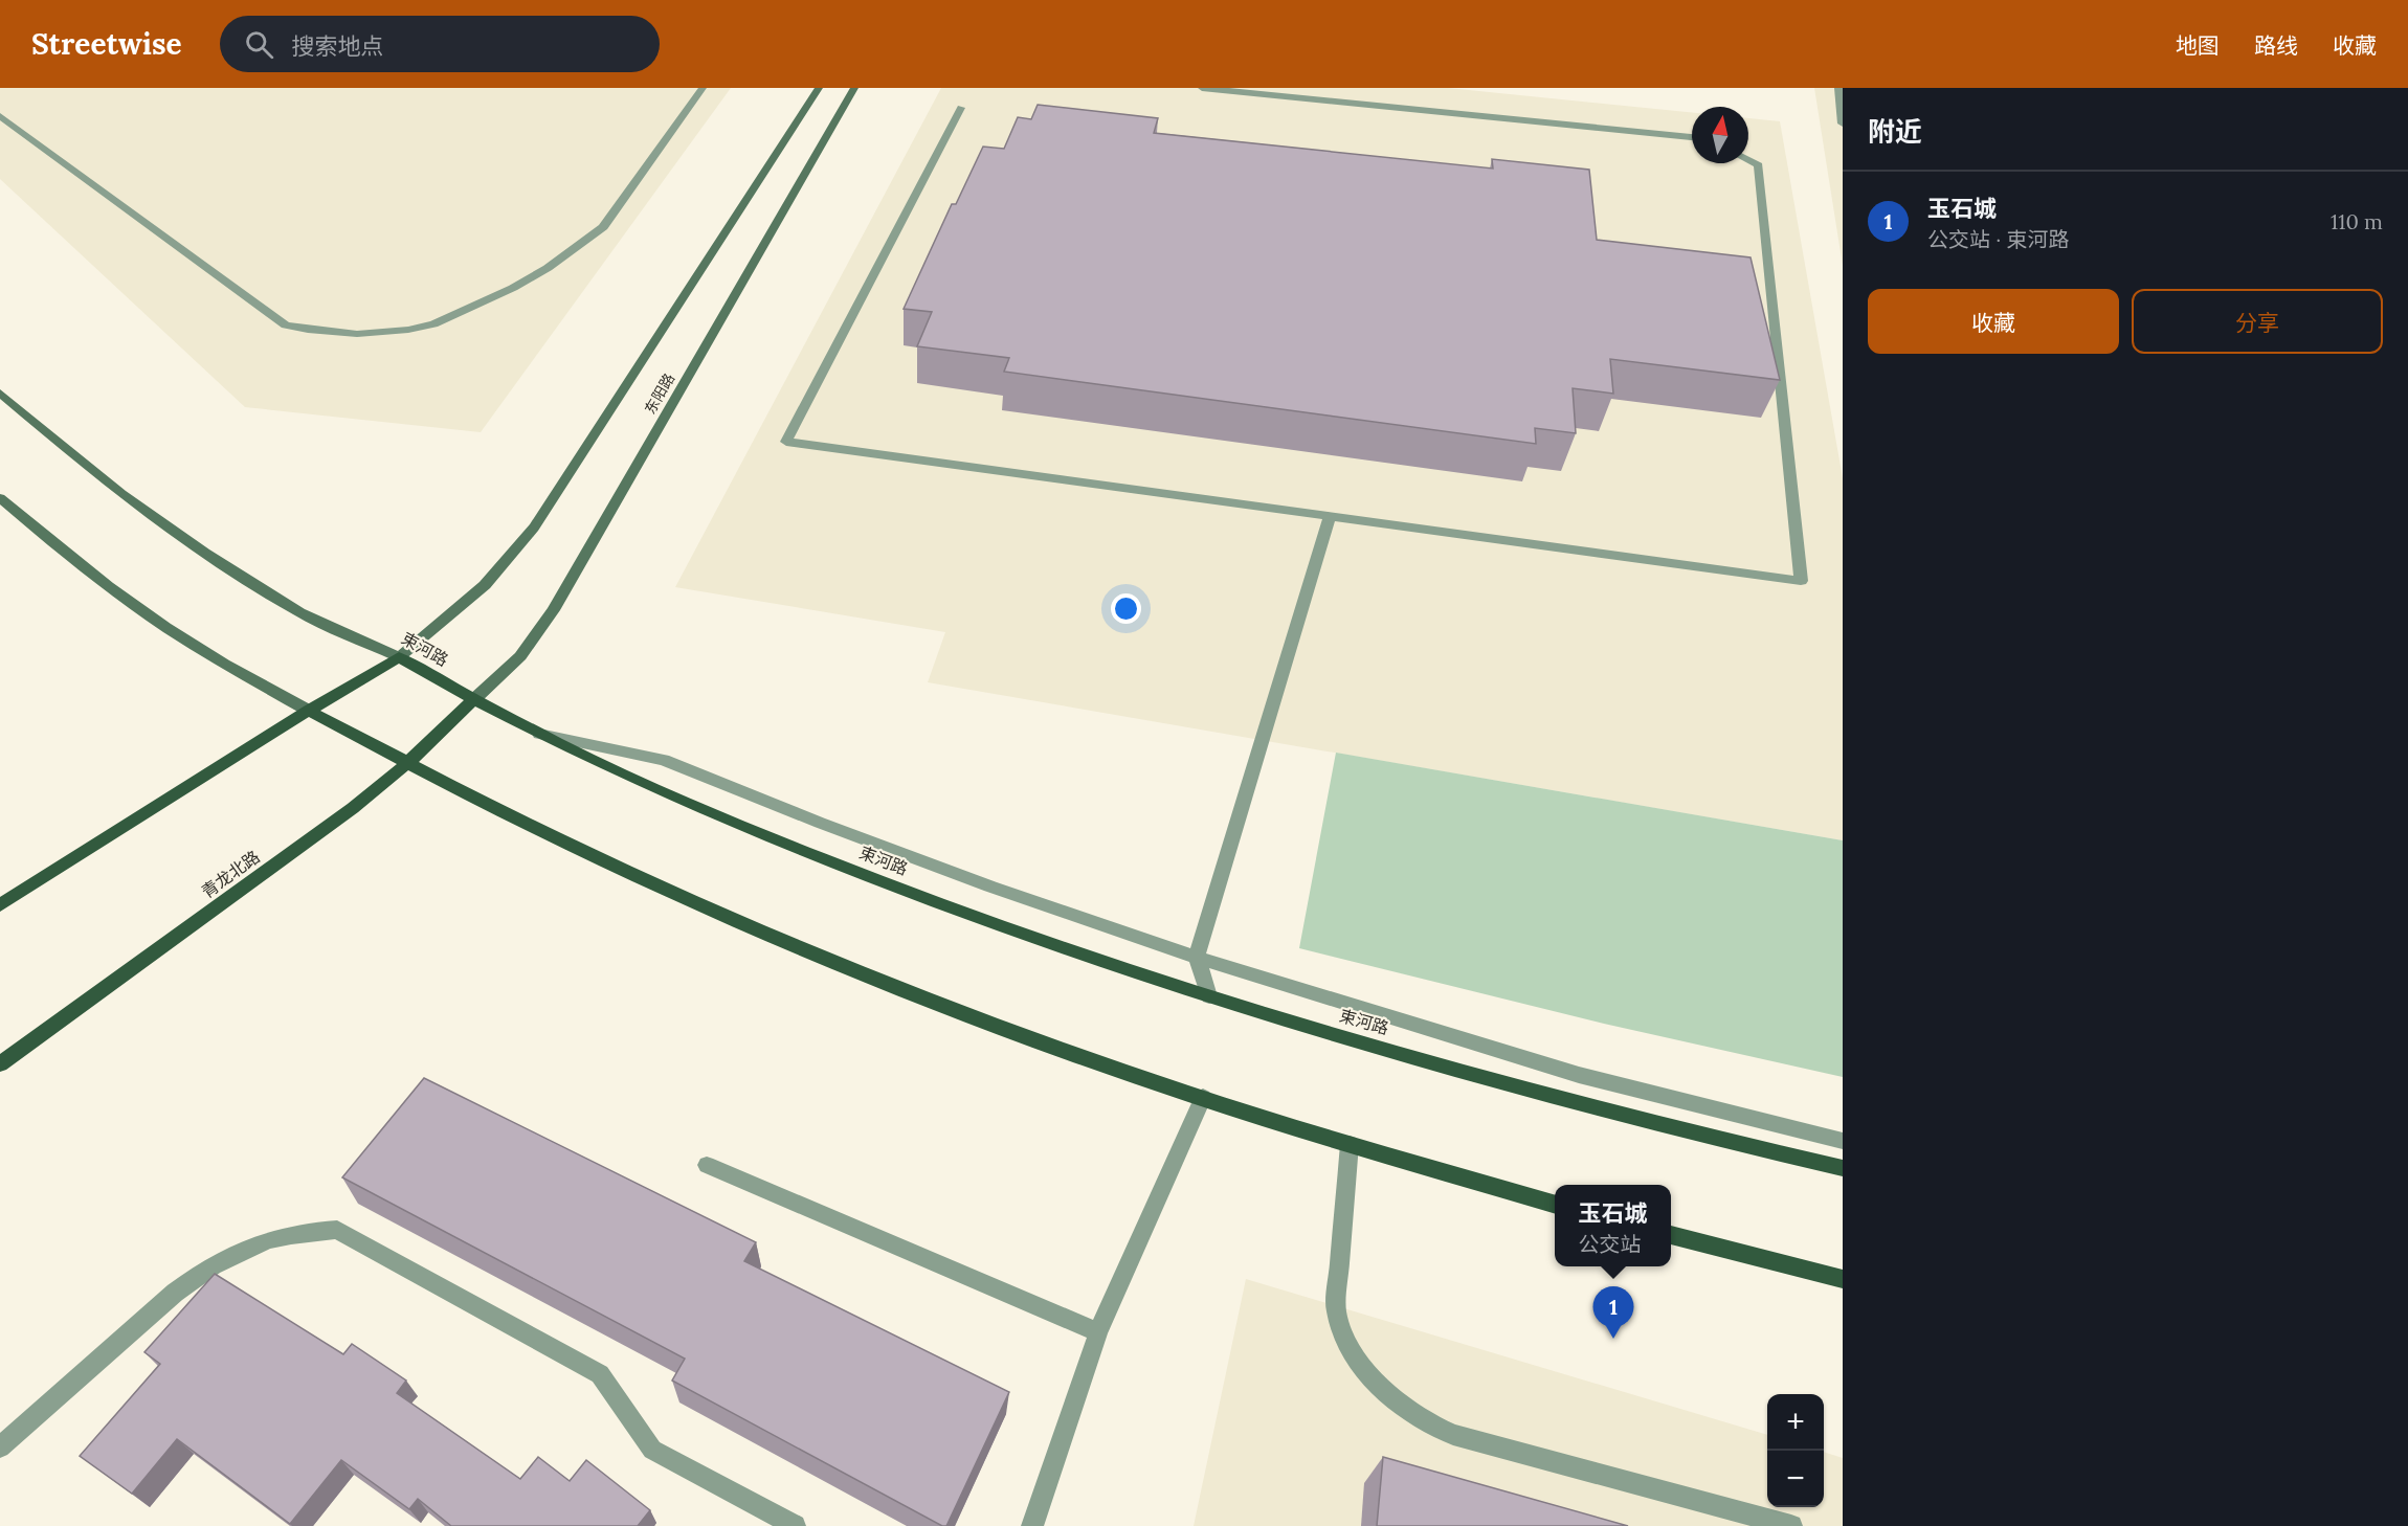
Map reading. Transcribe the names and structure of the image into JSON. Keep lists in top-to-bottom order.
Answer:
{
  "streets": {
    "main road": ["东阳路", "束河路", "青龙北路"]
  },
  "crossings": [
    ["东阳路", "束河路"],
    ["东阳路", "青龙北路"],
    ["束河路", "青龙北路"]
  ],
  "north": "top",
  "page": {
    "header": "Streetwise",
    "search": "搜索地点",
    "nav": ["地图", "路线", "收藏"],
    "heading": "附近",
    "list": [
      {
        "mark": "1",
        "name": "玉石城",
        "note": "公交站 · 束河路",
        "value": "110 m"
      }
    ],
    "buttons": ["收藏", "分享"],
    "popup": ["玉石城", "公交站"],
    "pins": "1",
    "map_buttons": ["+", "−"]
  }
}
